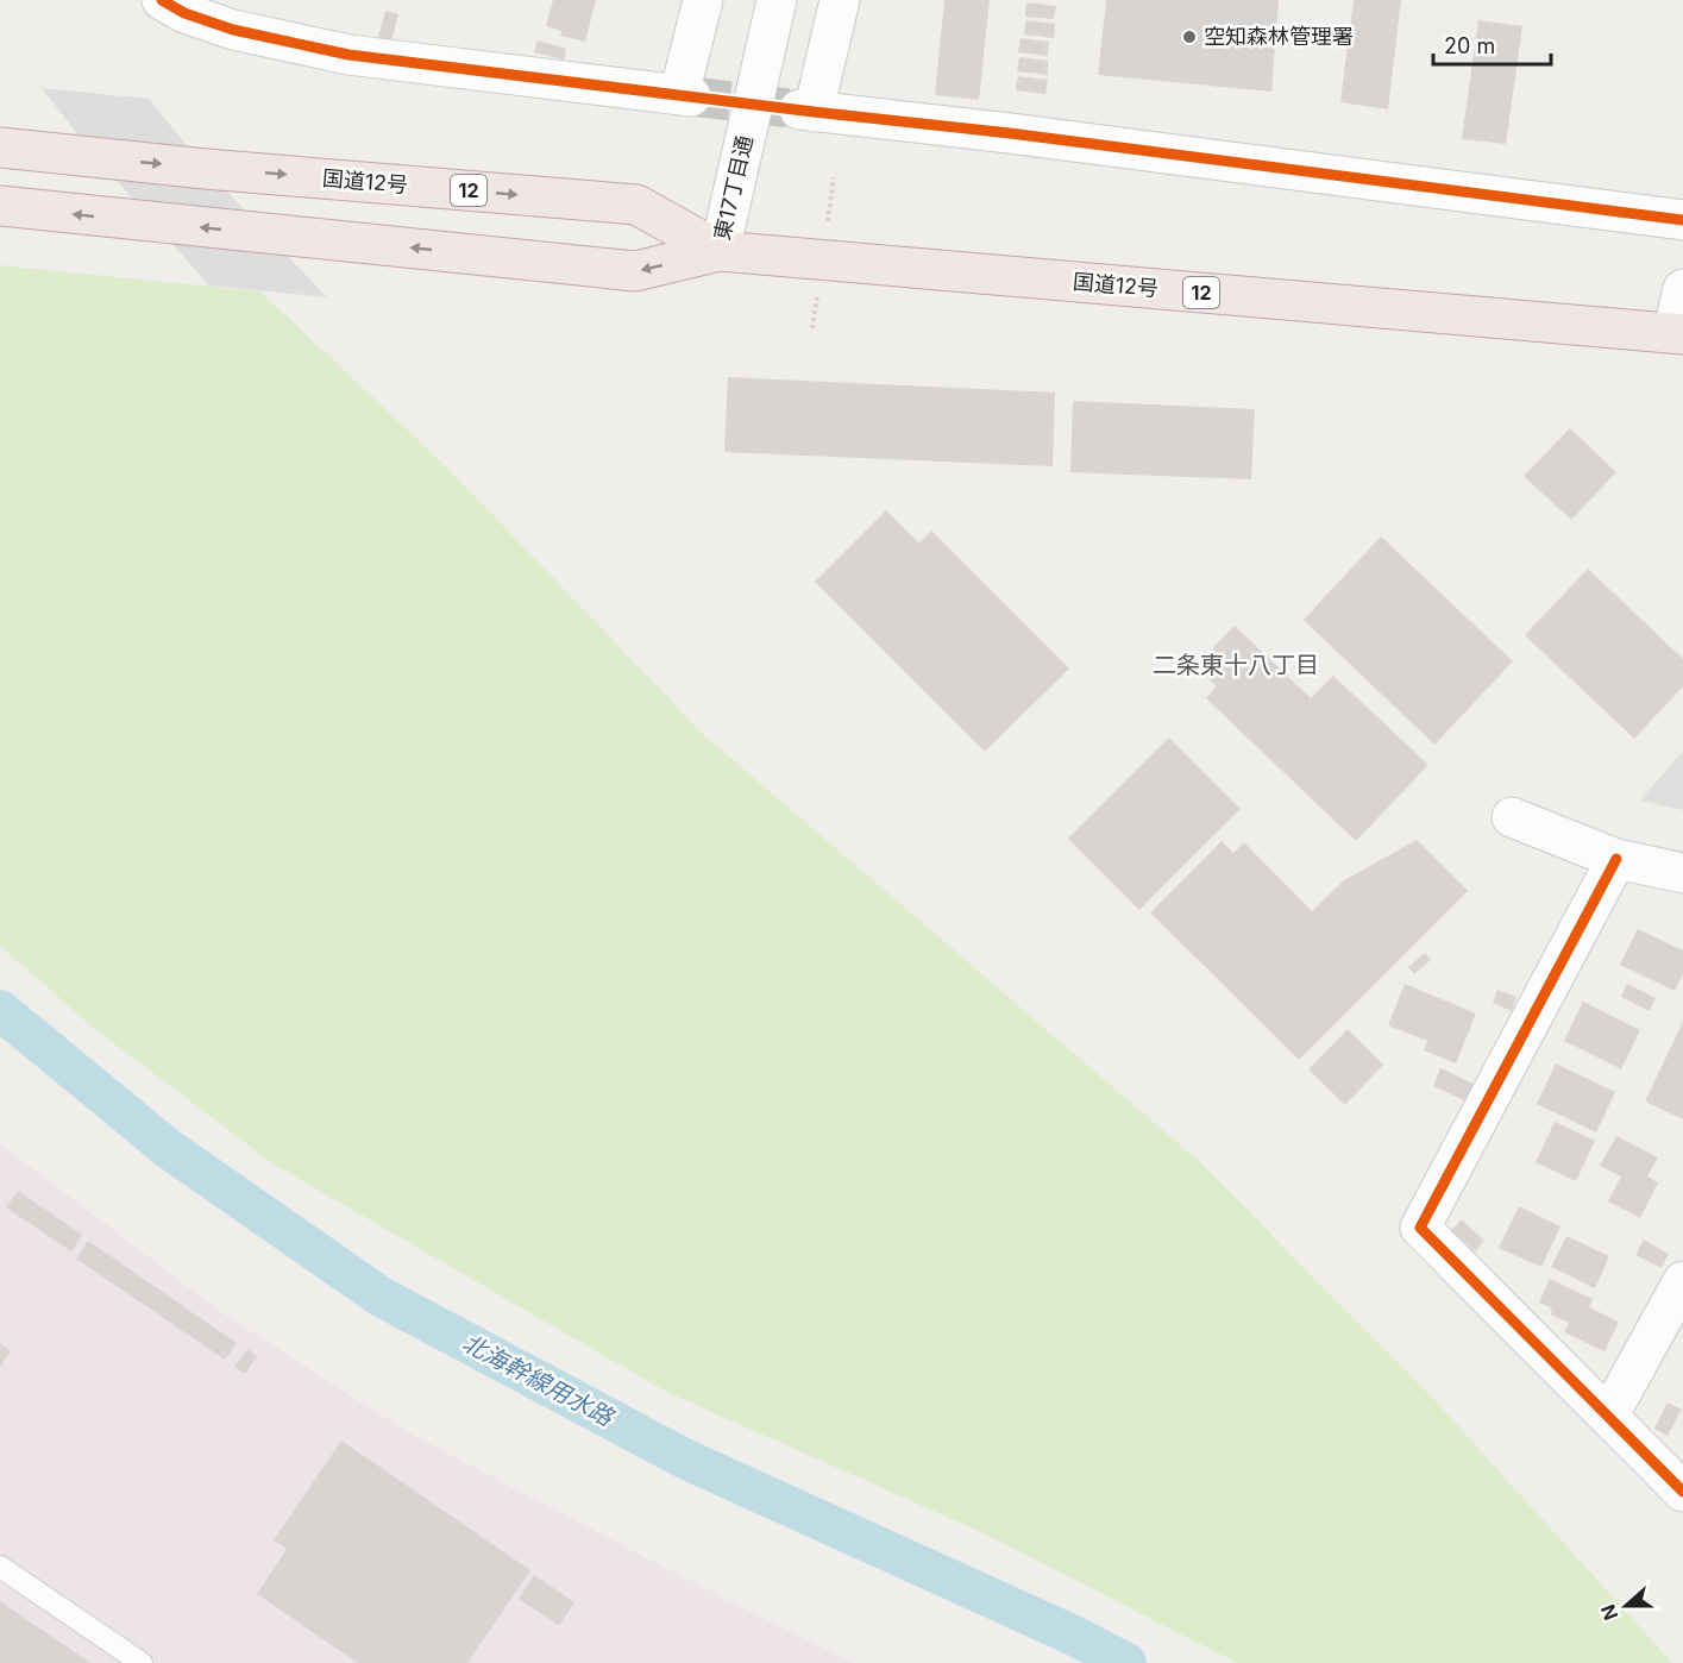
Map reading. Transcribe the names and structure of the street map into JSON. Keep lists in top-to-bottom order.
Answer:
{
  "streets": {
    "highway": ["国道12号", "12"],
    "street": ["東17丁目通"]
  },
  "crossings": [
    ["国道12号", "東17丁目通"]
  ],
  "districts": ["二条東十八丁目"],
  "water": ["北海幹線用水路"],
  "places": ["空知森林管理署"],
  "scale_bar": "20 m",
  "north": "left"
}
